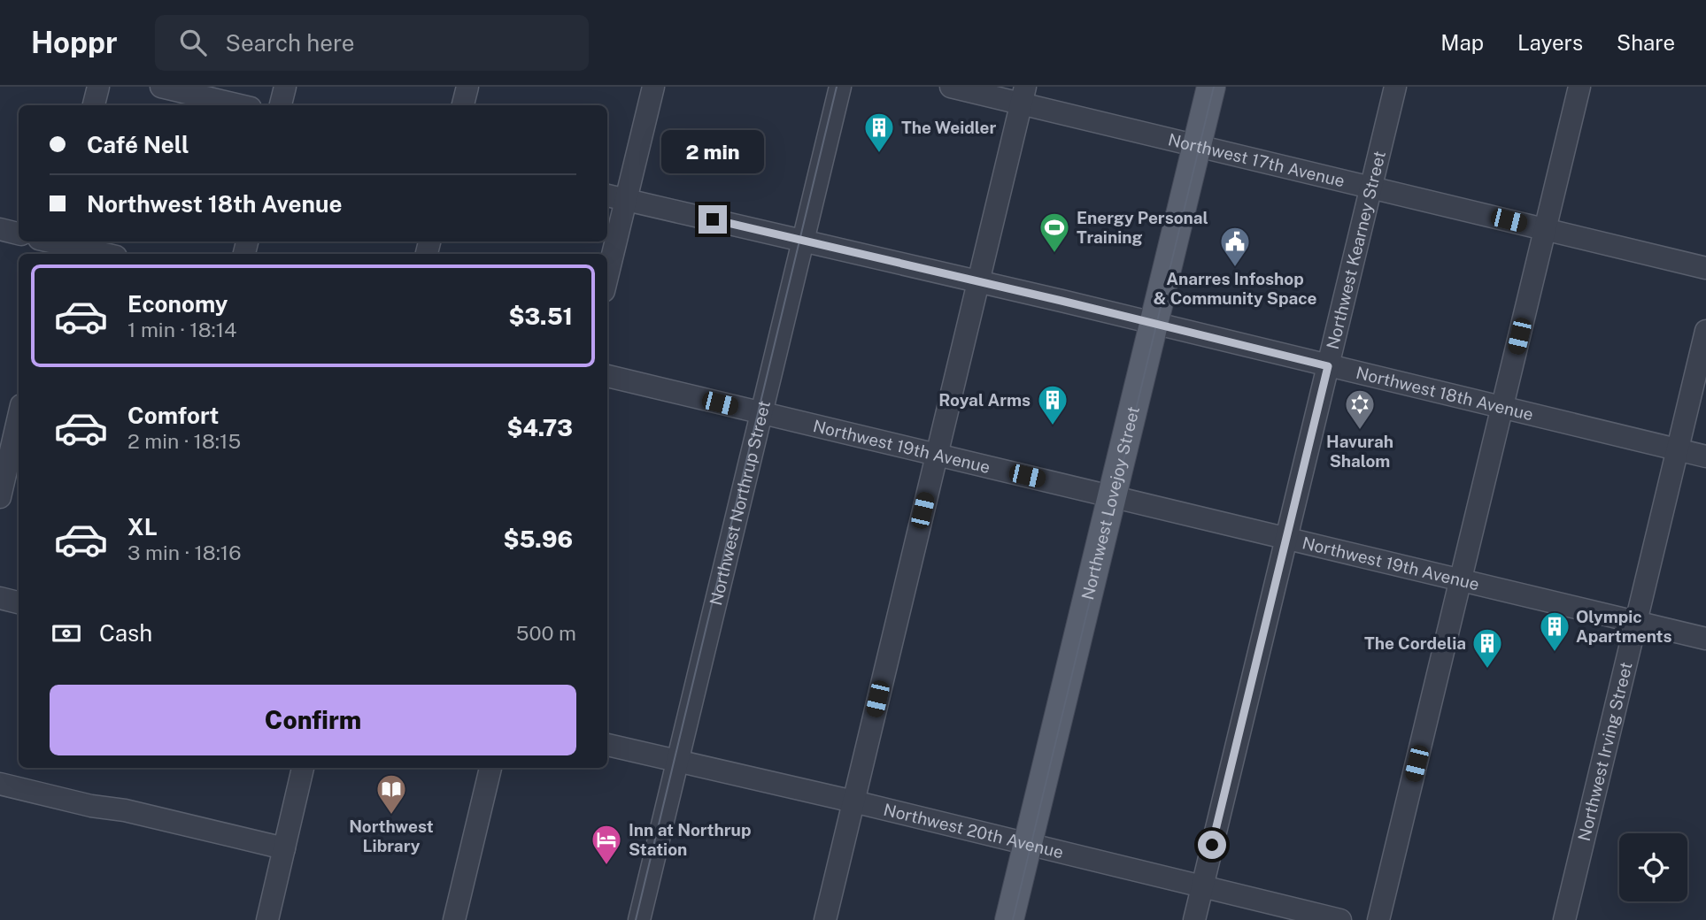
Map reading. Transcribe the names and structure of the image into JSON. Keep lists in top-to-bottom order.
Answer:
{
  "streets": {
    "main road": ["Northwest Lovejoy Street"],
    "street": [
      "Northwest 17th Avenue",
      "Northwest Kearney Street",
      "Northwest 18th Avenue",
      "Northwest 19th Avenue",
      "Northwest Northrup Street",
      "Northwest Irving Street",
      "Northwest 20th Avenue"
    ]
  },
  "crossings": [
    ["Northwest 17th Avenue", "Northwest Kearney Street"],
    ["Northwest 17th Avenue", "Northwest Lovejoy Street"],
    ["Northwest Kearney Street", "Northwest 18th Avenue"],
    ["Northwest Kearney Street", "Northwest 19th Avenue"],
    ["Northwest Kearney Street", "Northwest 20th Avenue"],
    ["Northwest 18th Avenue", "Northwest Northrup Street"],
    ["Northwest 18th Avenue", "Northwest Lovejoy Street"],
    ["Northwest 18th Avenue", "Northwest Irving Street"],
    ["Northwest 19th Avenue", "Northwest Northrup Street"],
    ["Northwest 19th Avenue", "Northwest Lovejoy Street"],
    ["Northwest 19th Avenue", "Northwest Irving Street"],
    ["Northwest Northrup Street", "Northwest 20th Avenue"],
    ["Northwest Lovejoy Street", "Northwest 20th Avenue"]
  ],
  "places": {
    "building": [
      "The Weidler",
      "Royal Arms",
      "Olympic Apartments",
      "The Cordelia"
    ],
    "sports": ["Energy Personal Training"],
    "public building": ["Anarres Infoshop & Community Space"],
    "synagogue": ["Havurah Shalom"],
    "library": ["Northwest Library"],
    "hotel": ["Inn at Northrup Station"]
  },
  "page": {
    "header": "Hoppr",
    "search": "Search here",
    "nav": ["Map", "Layers", "Share"],
    "banner": ["Café Nell", "Northwest 18th Avenue"],
    "bubble": "2 min",
    "list": [
      {
        "name": "Economy",
        "note": "1 min · 18:14",
        "value": "$3.51"
      },
      {
        "name": "Comfort",
        "note": "2 min · 18:15",
        "value": "$4.73"
      },
      {
        "name": "XL",
        "note": "3 min · 18:16",
        "value": "$5.96"
      }
    ],
    "pay": ["Cash", "500 m"],
    "buttons": "Confirm"
  }
}
